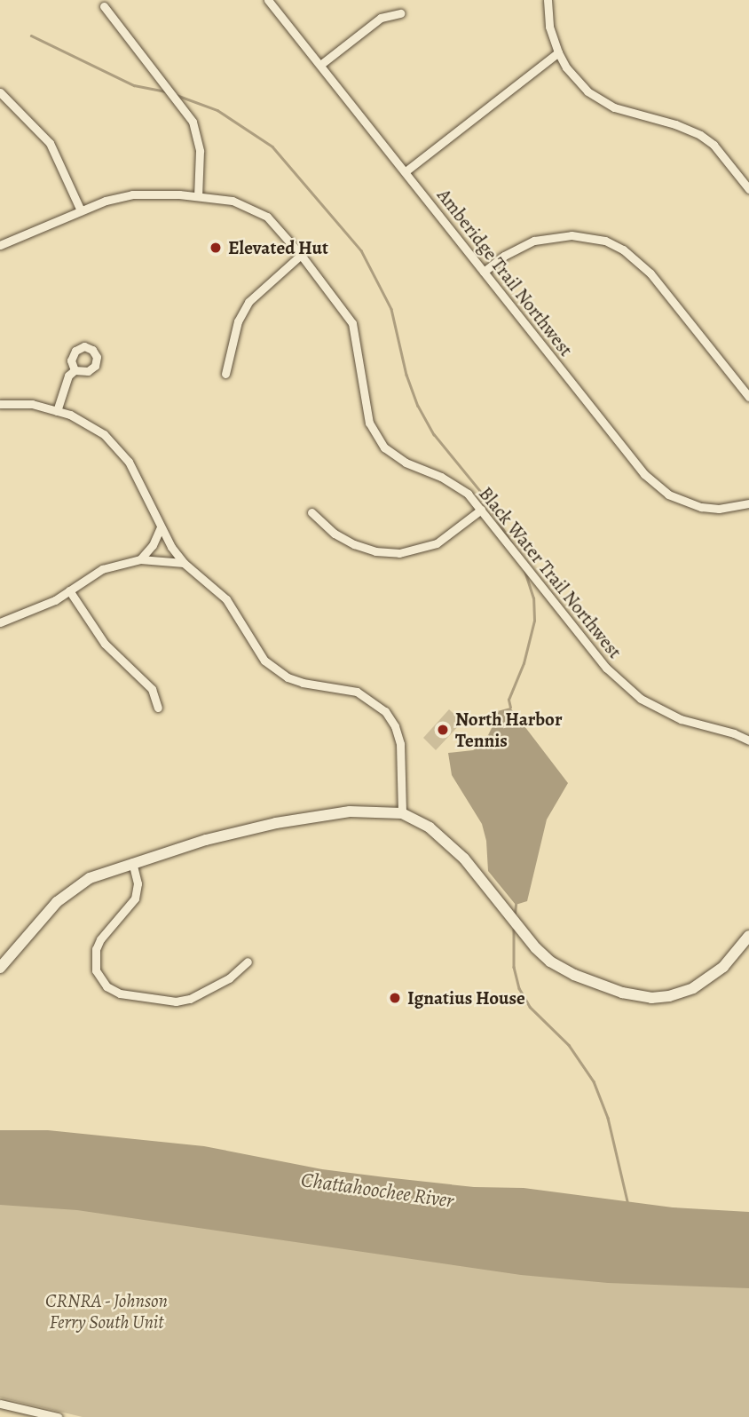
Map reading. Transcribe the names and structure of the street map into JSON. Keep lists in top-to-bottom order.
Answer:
{
  "streets": {
    "street": ["Amberidge Trail Northwest", "Black Water Trail Northwest"]
  },
  "water": ["Chattahoochee River"],
  "parks": ["CRNRA - Johnson Ferry South Unit"],
  "places": ["Elevated Hut", "North Harbor Tennis", "Ignatius House"]
}
